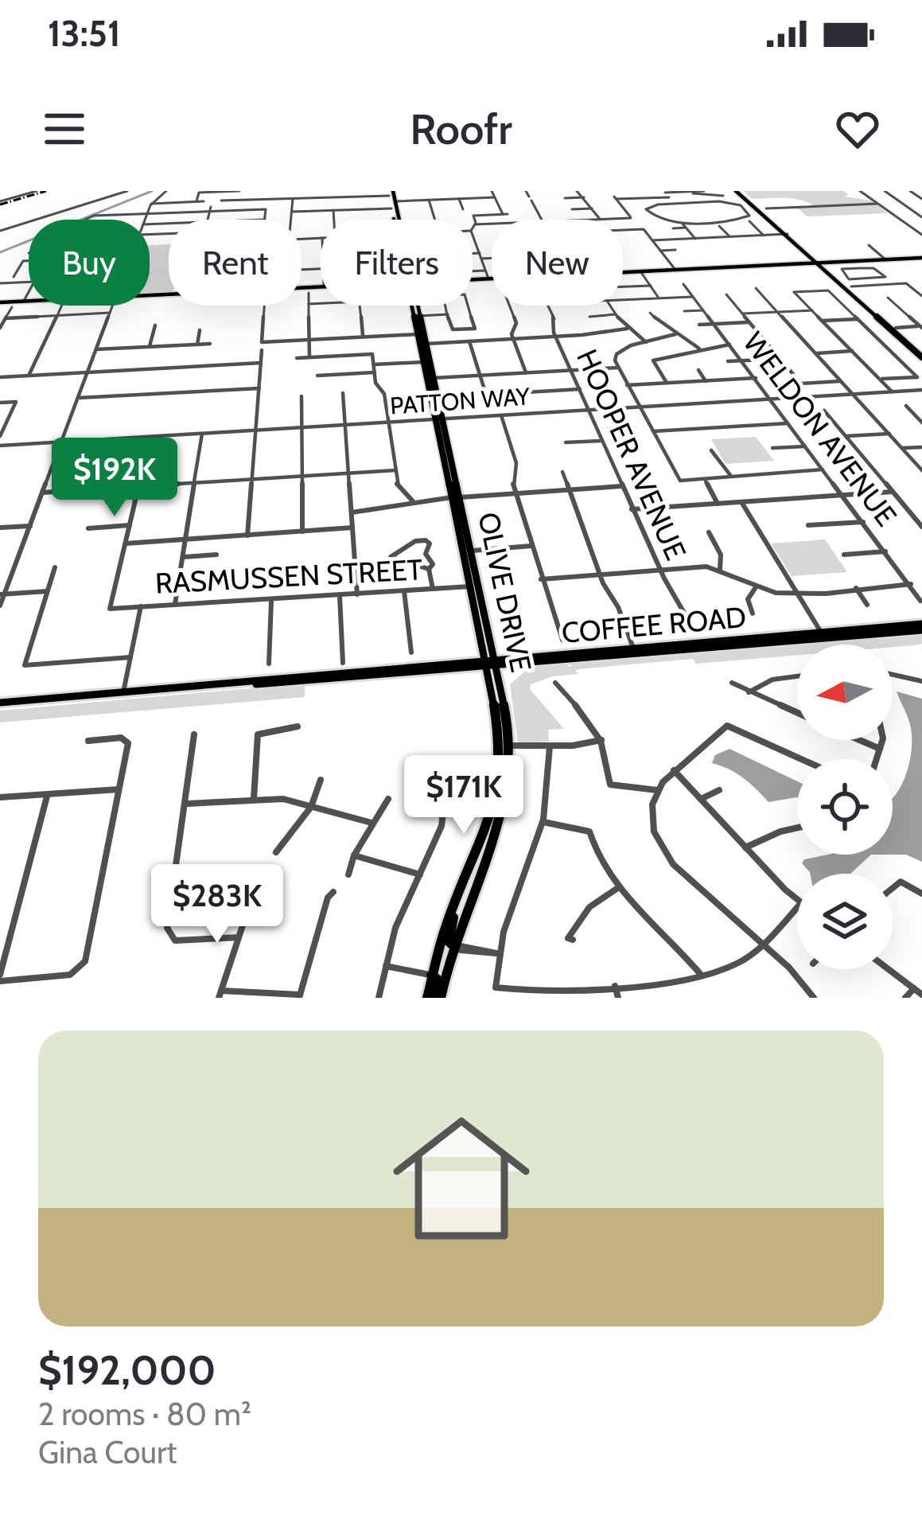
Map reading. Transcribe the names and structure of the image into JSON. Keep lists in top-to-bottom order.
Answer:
{
  "streets": {
    "main road": ["OLIVE DRIVE", "COFFEE ROAD"],
    "street": [
      "PATTON WAY",
      "WELDON AVENUE",
      "HOOPER AVENUE",
      "RASMUSSEN STREET"
    ]
  },
  "crossings": [
    ["PATTON WAY", "WELDON AVENUE"],
    ["PATTON WAY", "HOOPER AVENUE"],
    ["PATTON WAY", "OLIVE DRIVE"],
    ["RASMUSSEN STREET", "OLIVE DRIVE"],
    ["OLIVE DRIVE", "COFFEE ROAD"]
  ],
  "north": "left",
  "page": {
    "status": "13:51",
    "header": "Roofr",
    "chip": [
      "Buy",
      "Rent",
      "Filters",
      "New"
    ],
    "price": ["$192K", "$171K", "$283K"],
    "list": [
      {
        "name": "$192,000",
        "note": "2 rooms · 80 m² · Gina Court"
      }
    ]
  }
}
